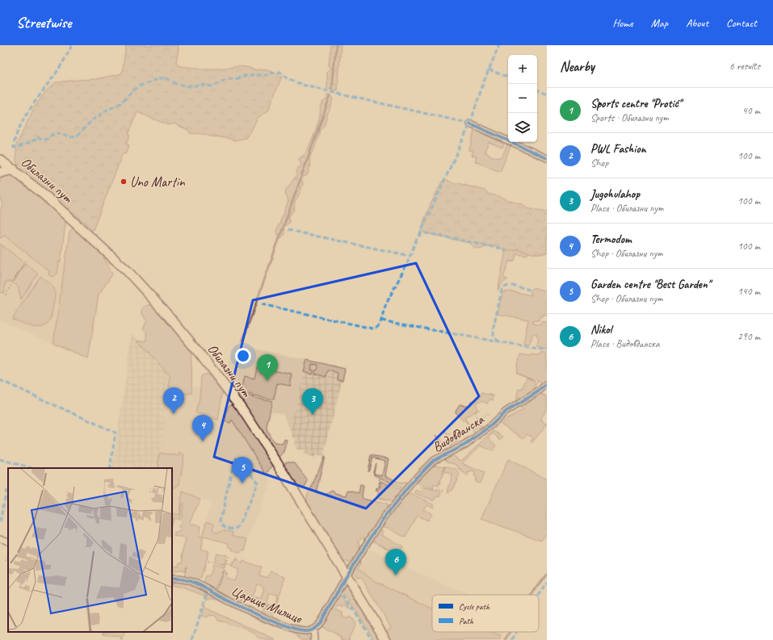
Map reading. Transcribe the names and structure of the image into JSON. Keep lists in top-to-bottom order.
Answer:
{
  "streets": {
    "main road": ["Обилазни пут"],
    "street": ["Видовданска", "Царице Милице"]
  },
  "crossings": [
    ["Обилазни пут", "Видовданска"],
    ["Обилазни пут", "Царице Милице"],
    ["Видовданска", "Царице Милице"]
  ],
  "places": ["Uno Martin"],
  "legend": ["Cycle path", "Path"],
  "page": {
    "header": "Streetwise",
    "nav": [
      "Home",
      "Map",
      "About",
      "Contact"
    ],
    "heading": ["Nearby", "6 results"],
    "map_buttons": ["+", "−"],
    "list": [
      {
        "mark": "1",
        "name": "Sports centre \"Protić\"",
        "note": "Sports · Обилазни пут",
        "value": "40 m"
      },
      {
        "mark": "2",
        "name": "PWL Fashion",
        "note": "Shop",
        "value": "100 m"
      },
      {
        "mark": "3",
        "name": "Jugohulahop",
        "note": "Place · Обилазни пут",
        "value": "100 m"
      },
      {
        "mark": "4",
        "name": "Termodom",
        "note": "Shop · Обилазни пут",
        "value": "100 m"
      },
      {
        "mark": "5",
        "name": "Garden centre \"Best Garden\"",
        "note": "Shop · Обилазни пут",
        "value": "140 m"
      },
      {
        "mark": "6",
        "name": "Nikol",
        "note": "Place · Видовданска",
        "value": "290 m"
      }
    ],
    "pins": [
      "1",
      "2",
      "3",
      "4",
      "5",
      "6"
    ]
  }
}
